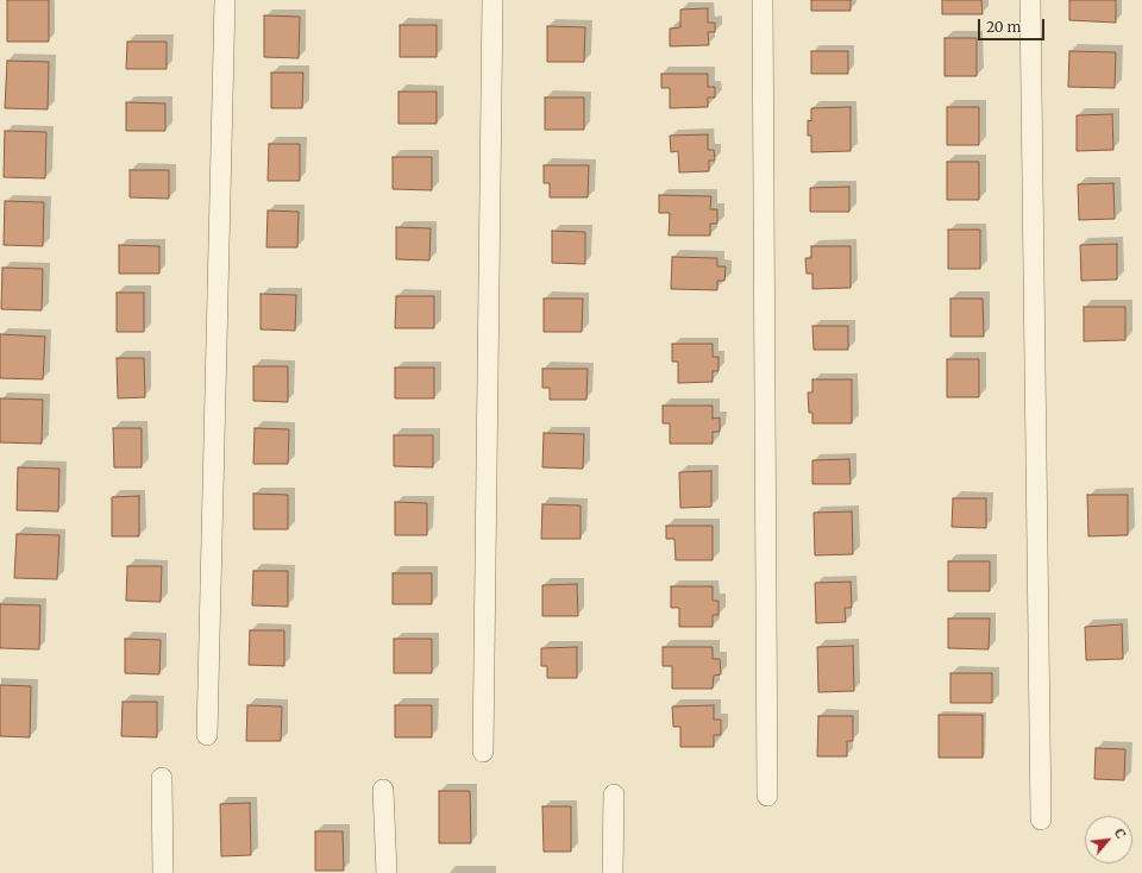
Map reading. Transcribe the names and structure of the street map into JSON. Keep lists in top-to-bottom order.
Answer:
{
  "scale_bar": "20 m",
  "north": "top right"
}
